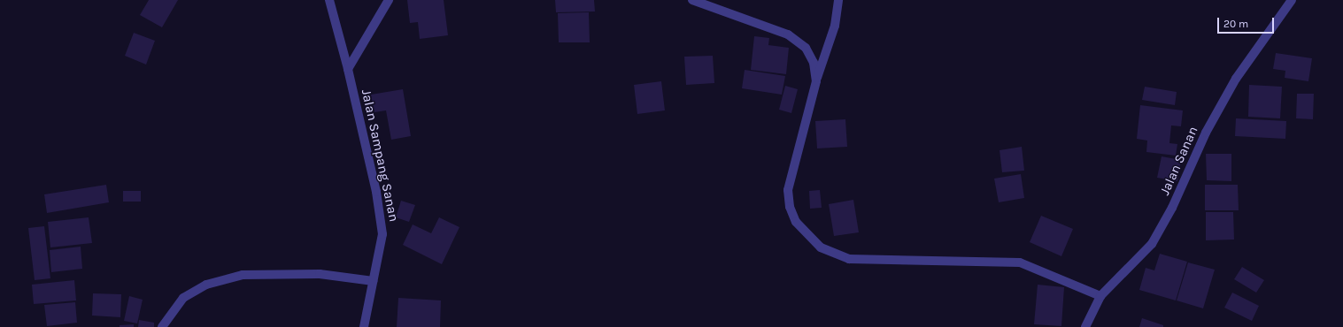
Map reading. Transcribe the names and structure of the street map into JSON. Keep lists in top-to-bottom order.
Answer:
{
  "streets": {
    "street": ["Jalan Sampang Sanan", "Jalan Sanan"]
  },
  "scale_bar": "20 m"
}
